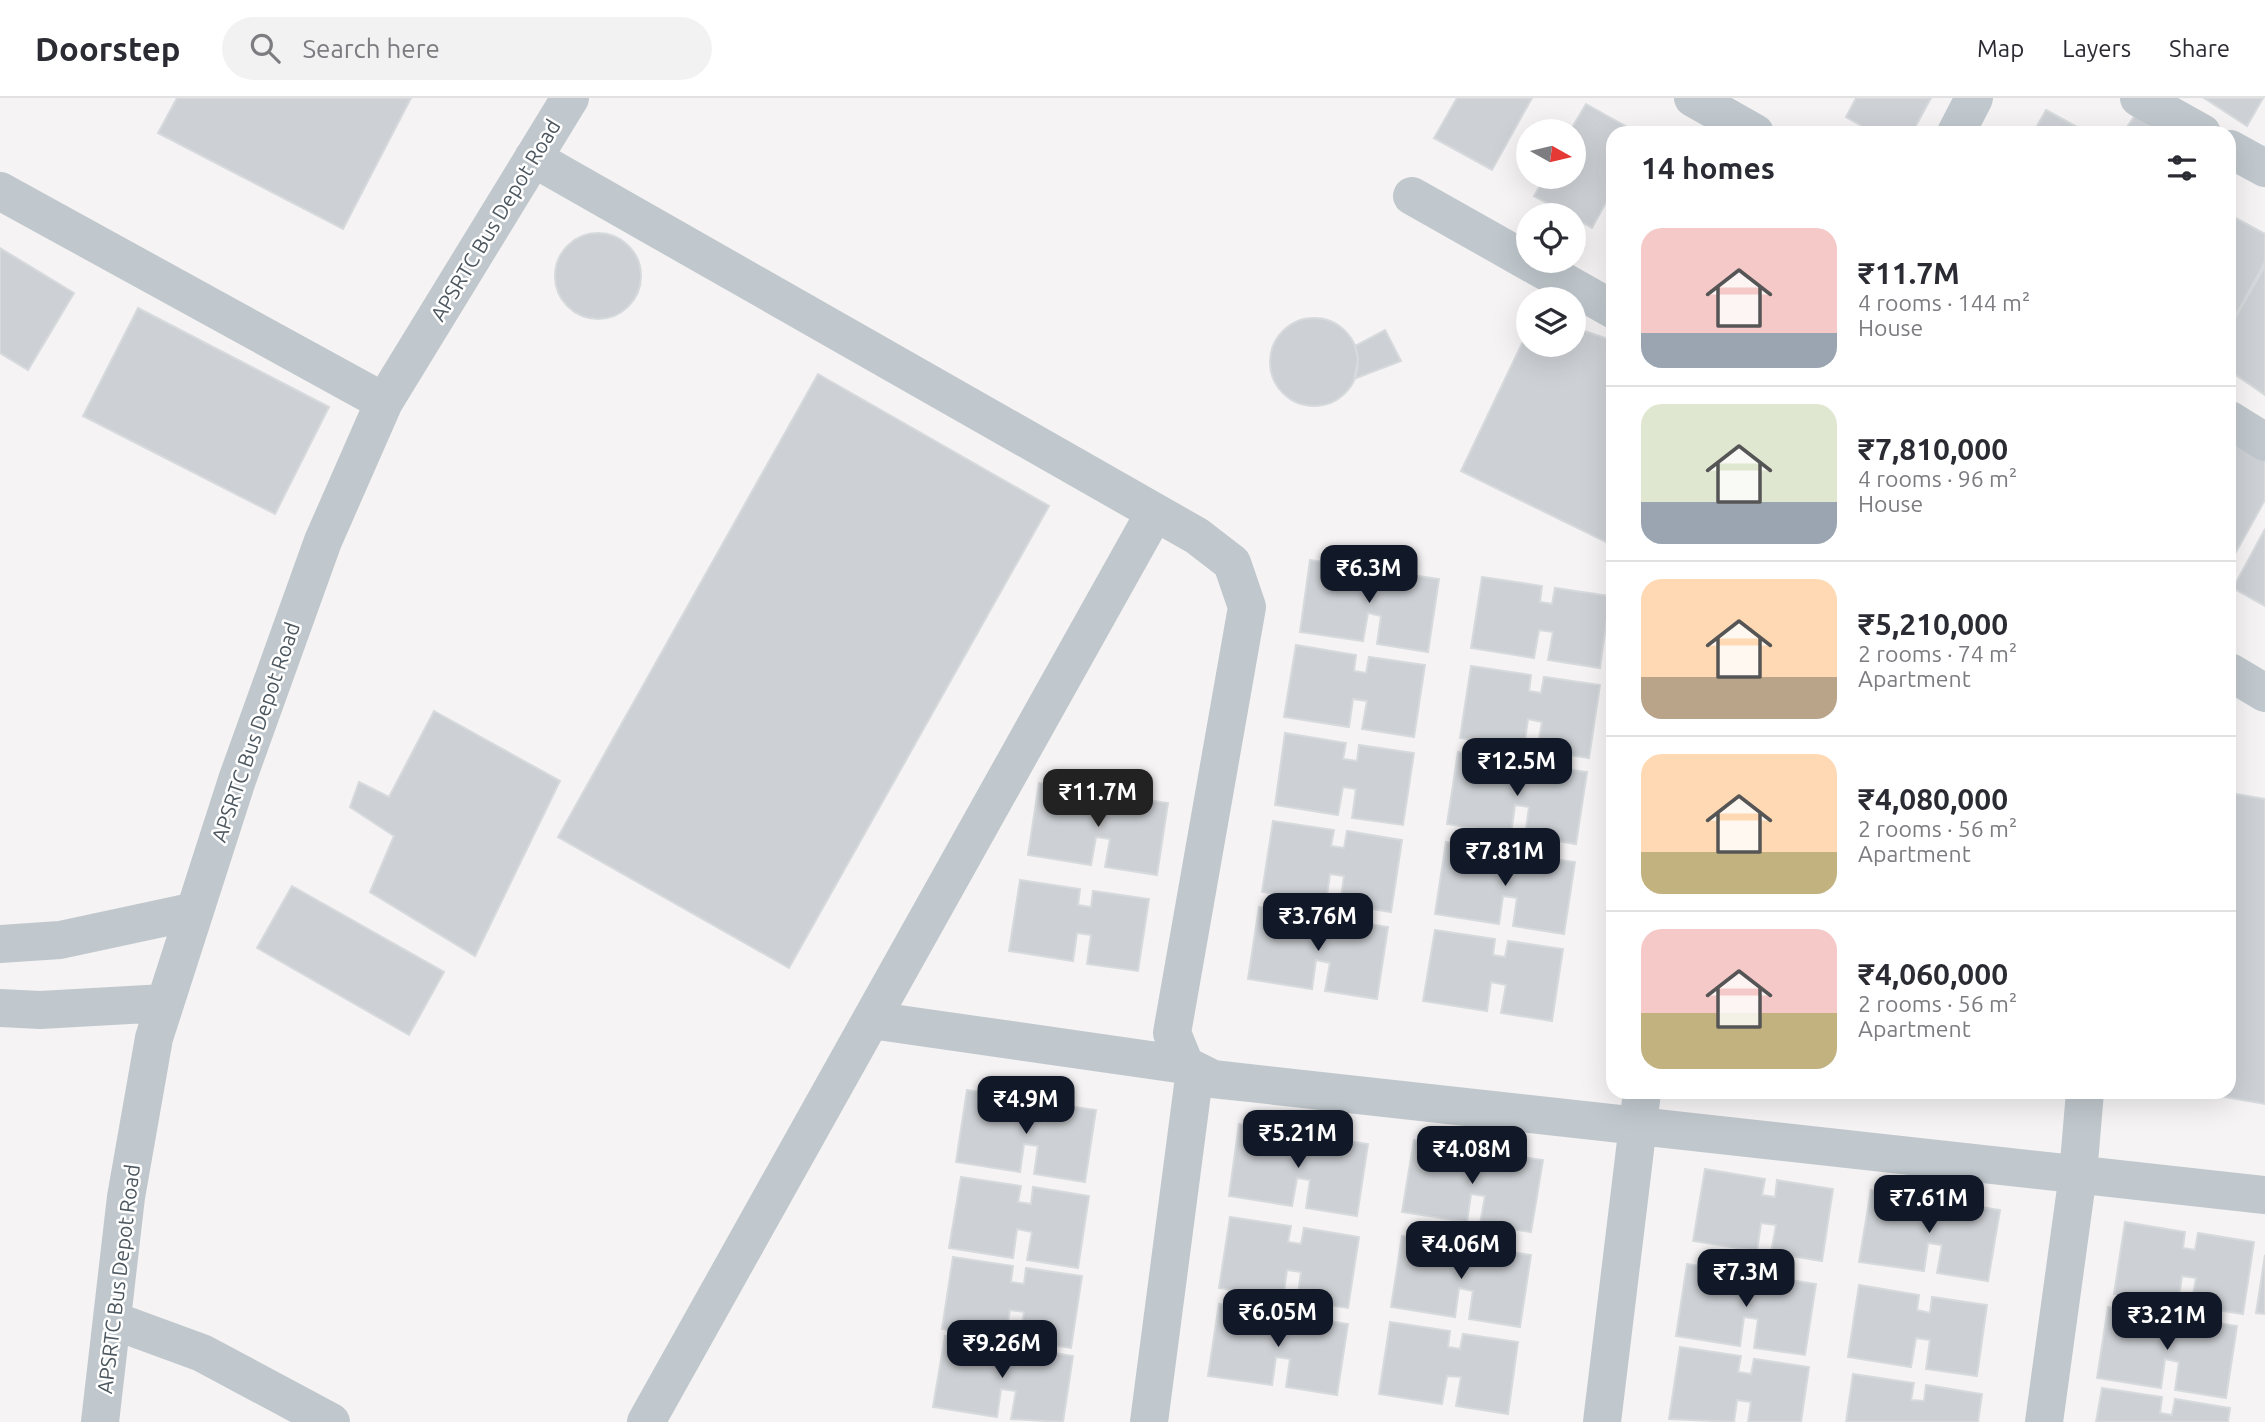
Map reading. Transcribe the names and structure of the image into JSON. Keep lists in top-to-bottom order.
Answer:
{
  "streets": {
    "street": ["APSRTC Bus Depot Road"]
  },
  "north": "right",
  "page": {
    "header": "Doorstep",
    "search": "Search here",
    "nav": ["Map", "Layers", "Share"],
    "heading": "14 homes",
    "list": [
      {
        "name": "₹11.7M",
        "note": "4 rooms · 144 m² · House"
      },
      {
        "name": "₹7,810,000",
        "note": "4 rooms · 96 m² · House"
      },
      {
        "name": "₹5,210,000",
        "note": "2 rooms · 74 m² · Apartment"
      },
      {
        "name": "₹4,080,000",
        "note": "2 rooms · 56 m² · Apartment"
      },
      {
        "name": "₹4,060,000",
        "note": "2 rooms · 56 m² · Apartment"
      }
    ],
    "price": [
      "₹6.3M",
      "₹12.5M",
      "₹11.7M",
      "₹7.81M",
      "₹3.76M",
      "₹4.9M",
      "₹5.21M",
      "₹4.08M",
      "₹7.61M",
      "₹4.06M",
      "₹7.3M",
      "₹6.05M",
      "₹3.21M",
      "₹9.26M"
    ]
  }
}
